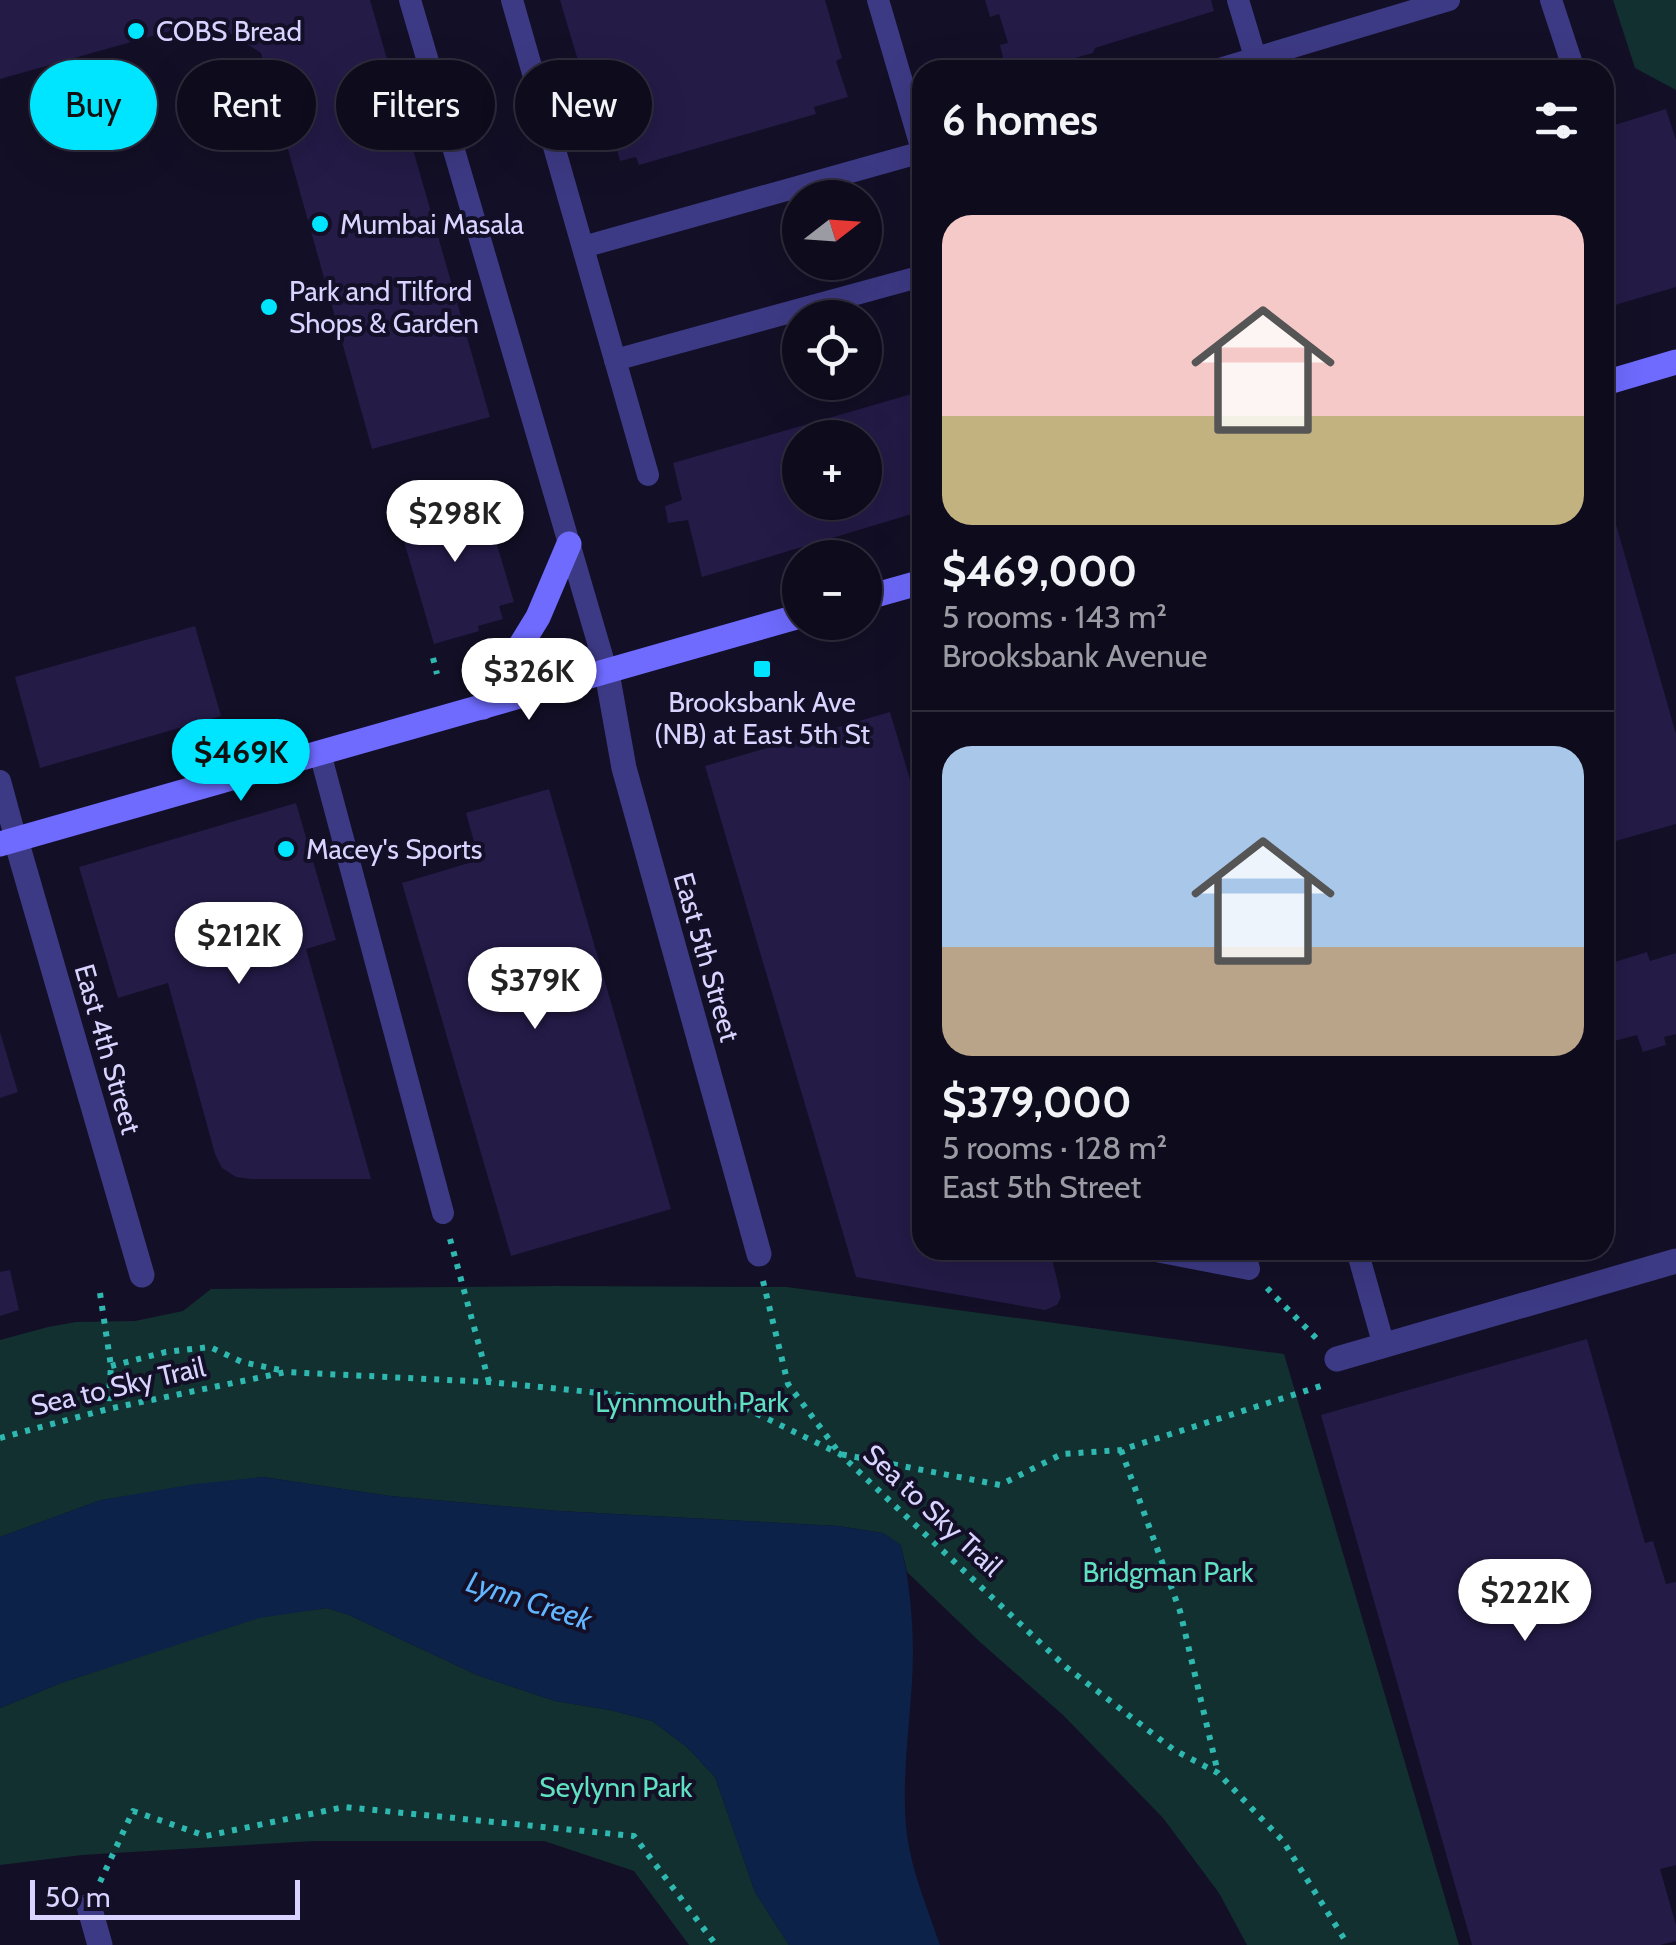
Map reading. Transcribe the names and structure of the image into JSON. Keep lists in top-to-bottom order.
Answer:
{
  "streets": {
    "street": ["East 5th Street", "East 4th Street"],
    "path": ["Sea to Sky Trail"]
  },
  "water": ["Lynn Creek"],
  "parks": ["Lynnmouth Park", "Bridgman Park", "Seylynn Park"],
  "places": {
    "other": [
      "COBS Bread",
      "Mumbai Masala",
      "Park and Tilford Shops & Garden",
      "Macey's Sports"
    ],
    "transit": ["Brooksbank Ave (NB) at East 5th St"]
  },
  "scale_bar": "50 m",
  "north": "right",
  "page": {
    "chip": [
      "Buy",
      "Rent",
      "Filters",
      "New"
    ],
    "heading": "6 homes",
    "map_buttons": ["+", "−"],
    "list": [
      {
        "name": "$469,000",
        "note": "5 rooms · 143 m² · Brooksbank Avenue"
      },
      {
        "name": "$379,000",
        "note": "5 rooms · 128 m² · East 5th Street"
      }
    ],
    "price": [
      "$298K",
      "$326K",
      "$469K",
      "$212K",
      "$379K",
      "$222K"
    ],
    "scale": "50 m"
  }
}
